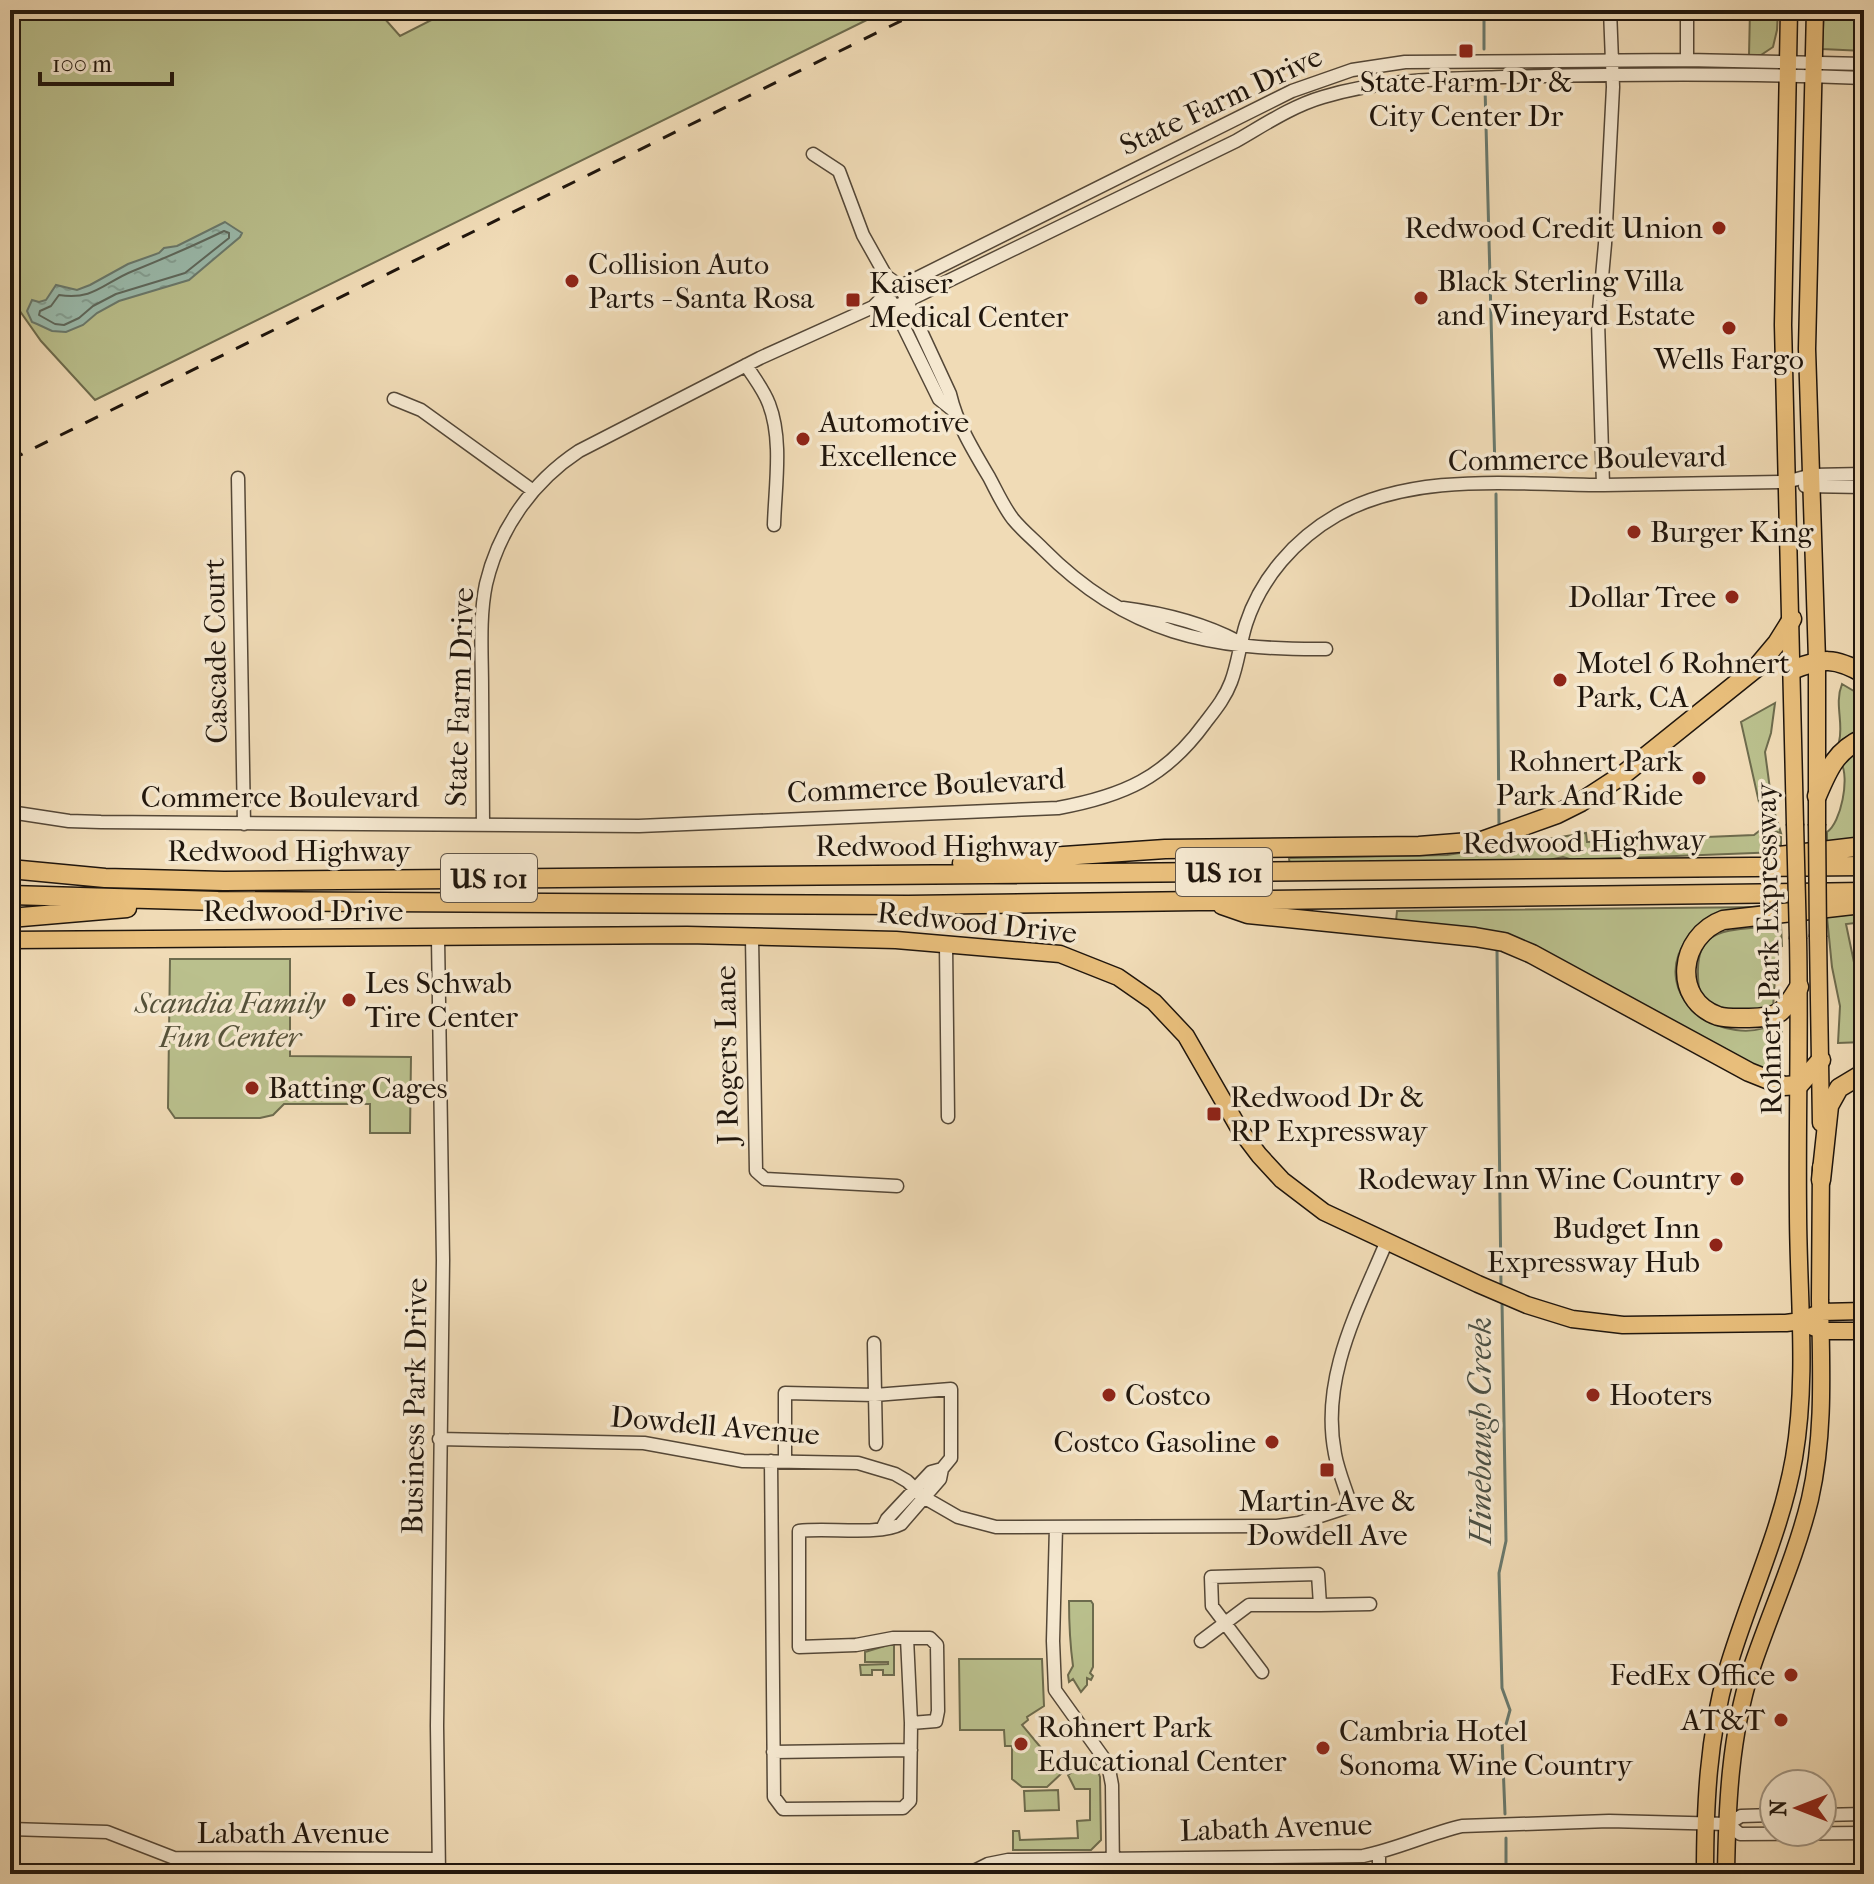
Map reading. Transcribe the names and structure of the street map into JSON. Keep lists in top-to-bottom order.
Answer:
{
  "streets": {
    "highway": ["Redwood Highway", "US 101"],
    "main road": ["Redwood Drive", "Rohnert Park Expressway"],
    "street": [
      "State Farm Drive",
      "Commerce Boulevard",
      "Cascade Court",
      "J Rogers Lane",
      "Business Park Drive",
      "Dowdell Avenue",
      "Labath Avenue"
    ]
  },
  "crossings": [
    ["State Farm Drive", "Commerce Boulevard"],
    ["State Farm Drive", "Rohnert Park Expressway"],
    ["Commerce Boulevard", "Cascade Court"],
    ["Commerce Boulevard", "Rohnert Park Expressway"],
    ["Redwood Drive", "Rohnert Park Expressway"],
    ["Redwood Drive", "J Rogers Lane"],
    ["Redwood Drive", "Business Park Drive"],
    ["Redwood Drive", "Dowdell Avenue"],
    ["Rohnert Park Expressway", "Labath Avenue"],
    ["Business Park Drive", "Dowdell Avenue"],
    ["Business Park Drive", "Labath Avenue"]
  ],
  "water": ["Hinebaugh Creek"],
  "parks": ["Scandia Family Fun Center"],
  "places": {
    "transit": [
      "State Farm Dr & City Center Dr",
      "Kaiser Medical Center",
      "Redwood Dr & RP Expressway",
      "Martin Ave & Dowdell Ave"
    ],
    "other": [
      "Redwood Credit Union",
      "Collision Auto Parts - Santa Rosa",
      "Black Sterling Villa and Vineyard Estate",
      "Wells Fargo",
      "Automotive Excellence",
      "Burger King",
      "Dollar Tree",
      "Motel 6 Rohnert Park, CA",
      "Rohnert Park Park And Ride",
      "Les Schwab Tire Center",
      "Batting Cages",
      "Rodeway Inn Wine Country",
      "Budget Inn Expressway Hub",
      "Costco",
      "Hooters",
      "Costco Gasoline",
      "FedEx Office",
      "AT&T",
      "Rohnert Park Educational Center",
      "Cambria Hotel Sonoma Wine Country"
    ]
  },
  "scale_bar": "100 m",
  "north": "left"
}
